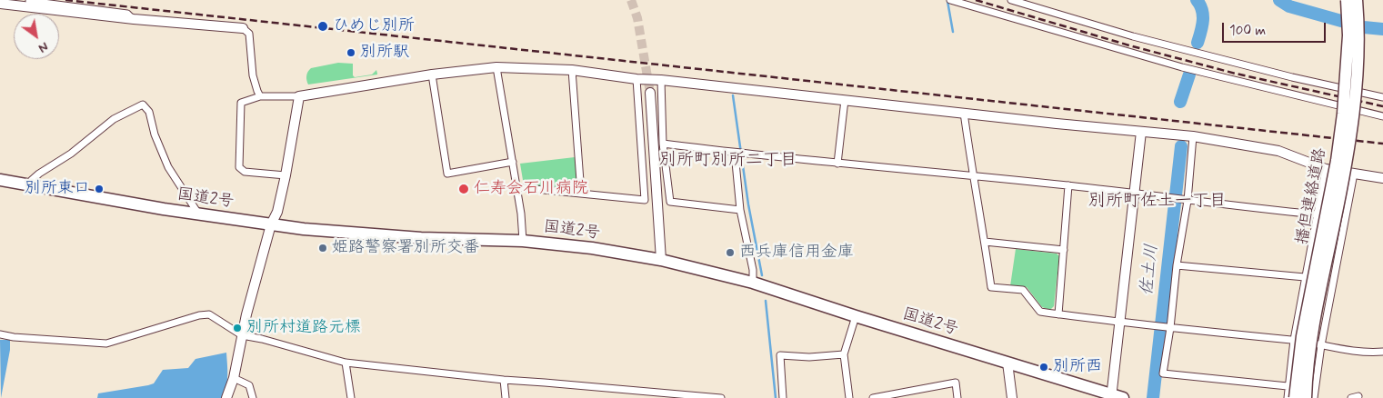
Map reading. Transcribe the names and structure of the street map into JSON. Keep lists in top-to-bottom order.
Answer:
{
  "streets": {
    "highway": ["播但連絡道路", "国道2号"]
  },
  "districts": ["別所町別所二丁目", "別所町佐土一丁目"],
  "water": ["佐土川"],
  "places": [
    "ひめじ別所",
    "別所駅",
    "別所東口",
    "仁寿会石川病院",
    "姫路警察署別所交番",
    "西兵庫信用金庫",
    "別所村道路元標",
    "別所西"
  ],
  "scale_bar": "100 m",
  "north": "bottom right"
}
